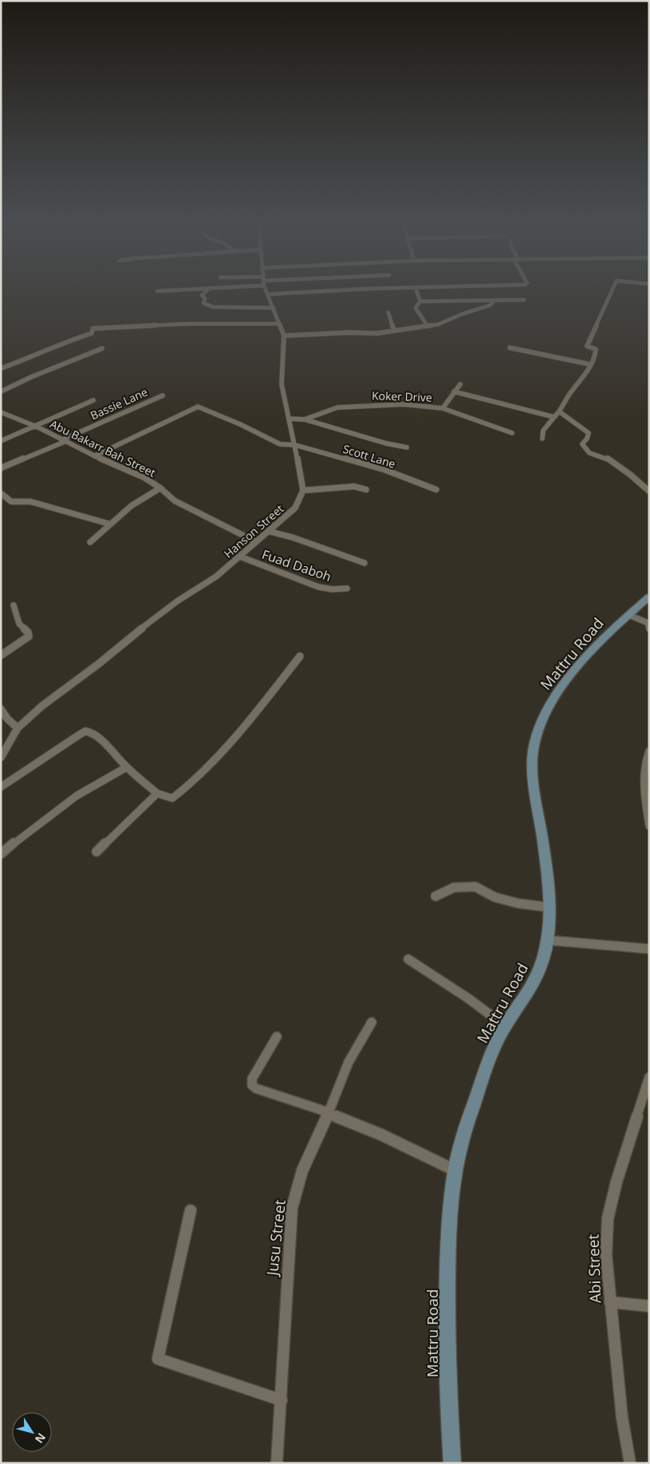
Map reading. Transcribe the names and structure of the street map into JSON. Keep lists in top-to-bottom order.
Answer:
{
  "streets": {
    "main road": ["Mattru Road"],
    "street": [
      "Koker Drive",
      "Bassie Lane",
      "Abu Bakarr Bah Street",
      "Scott Lane",
      "Hanson Street",
      "Fuad Daboh",
      "Jusu Street",
      "Abi Street"
    ]
  },
  "crossings": [
    ["Bassie Lane", "Abu Bakarr Bah Street"],
    ["Abu Bakarr Bah Street", "Scott Lane"],
    ["Abu Bakarr Bah Street", "Hanson Street"],
    ["Hanson Street", "Fuad Daboh"]
  ],
  "north": "bottom right"
}
